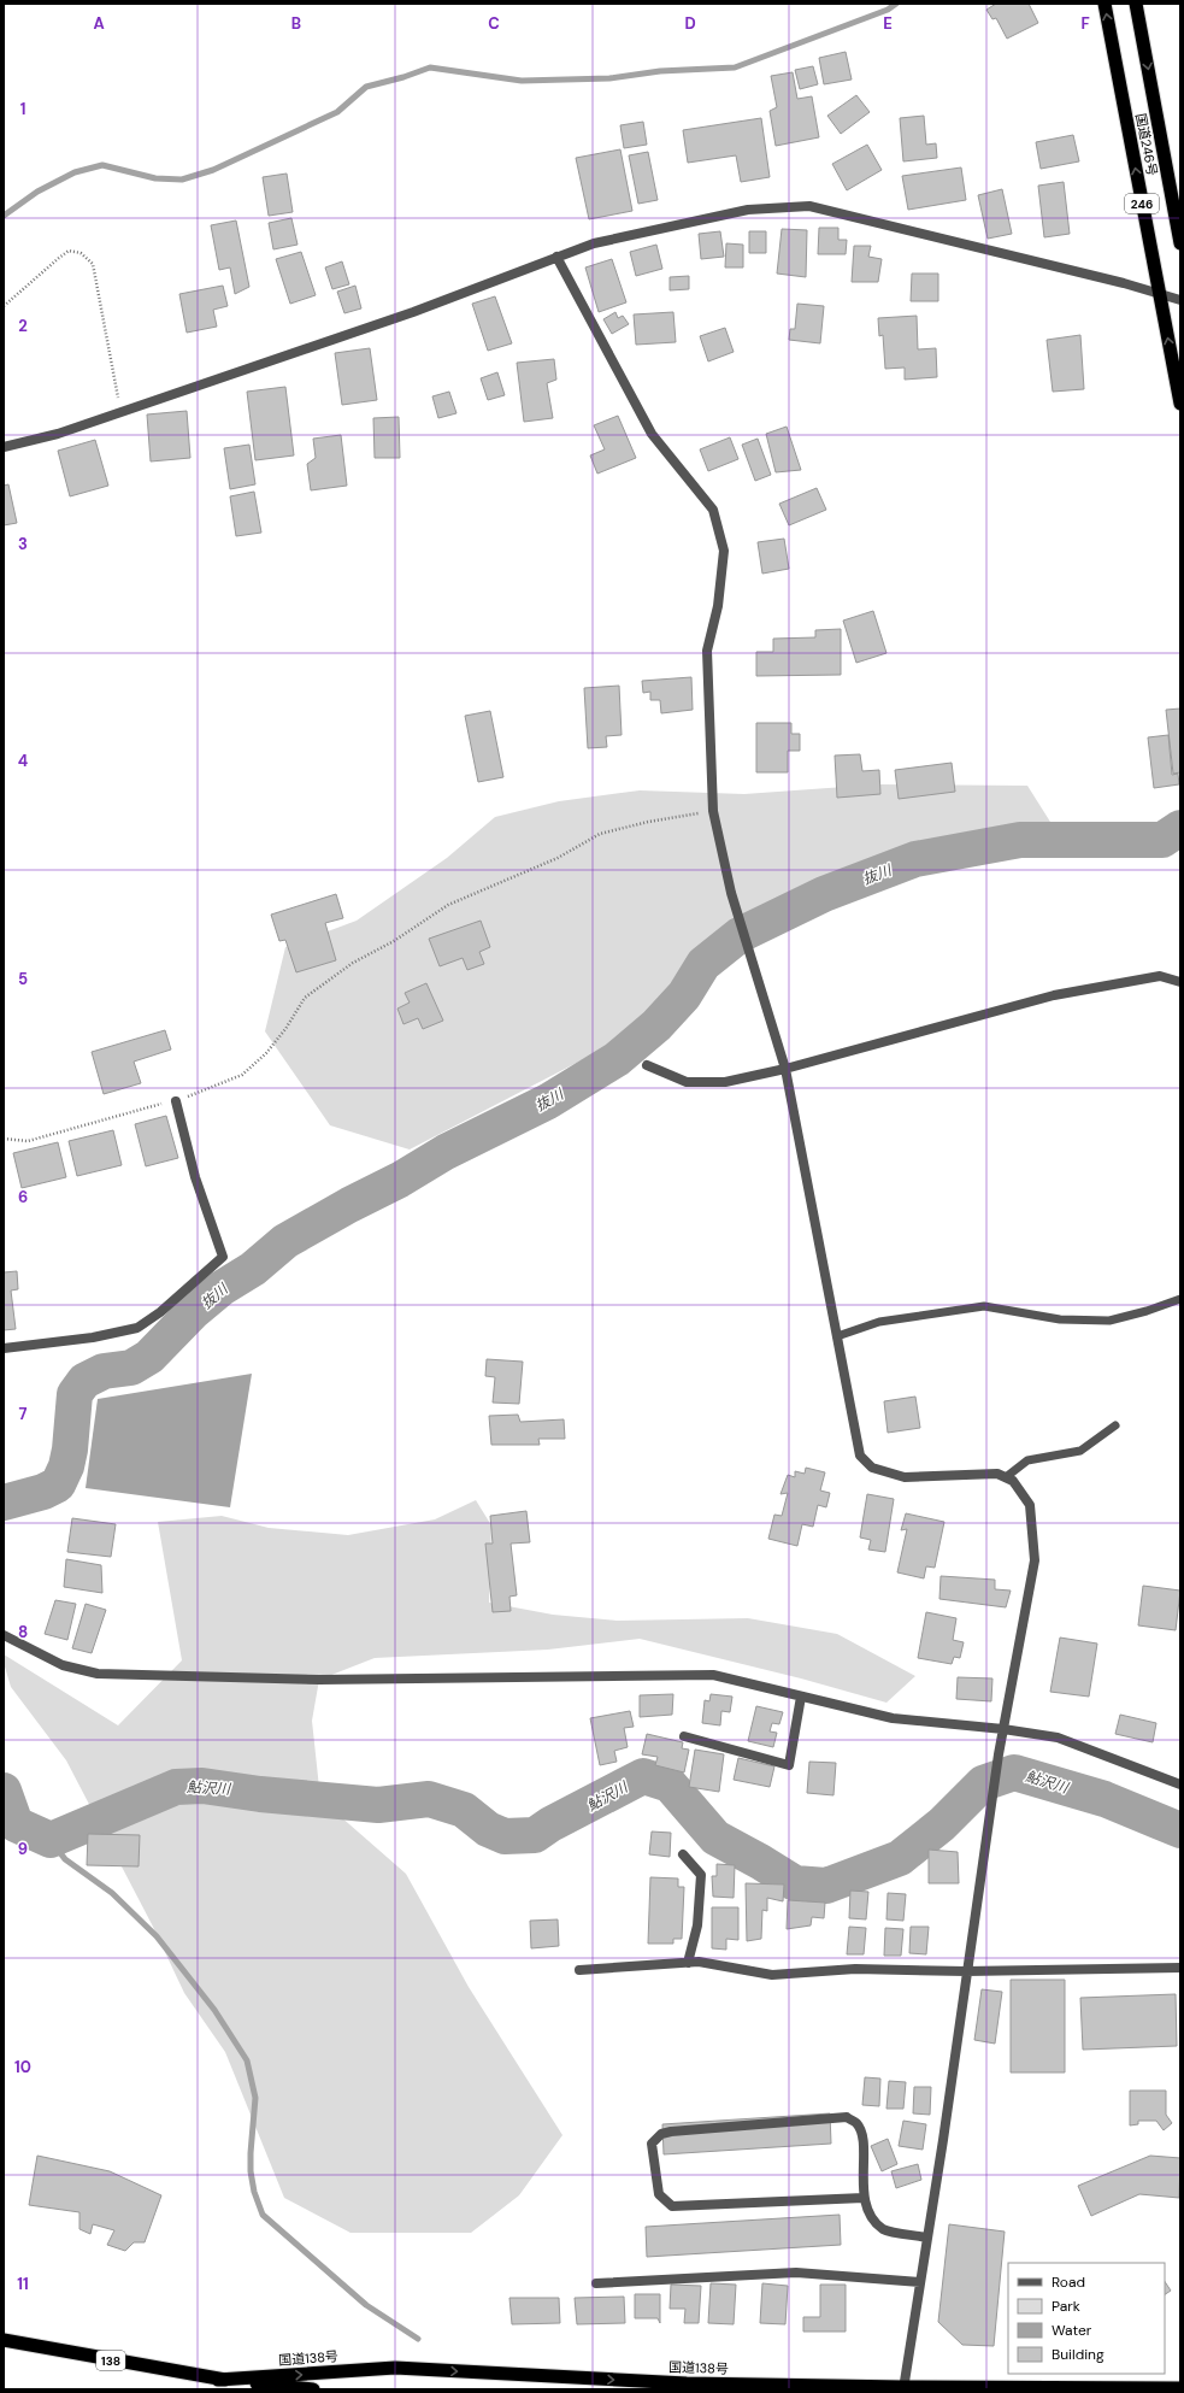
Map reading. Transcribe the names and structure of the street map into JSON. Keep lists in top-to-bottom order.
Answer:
{
  "streets": {
    "highway": [
      "国道246号",
      "246",
      "国道138号",
      "138"
    ]
  },
  "one_way": ["国道138号"],
  "water": ["抜川", "鮎沢川"],
  "legend": [
    "Road",
    "Park",
    "Water",
    "Building"
  ],
  "grid": {
    "columns": [
      "A",
      "B",
      "C",
      "D",
      "E",
      "F"
    ],
    "rows": [
      "1",
      "2",
      "3",
      "4",
      "5",
      "6",
      "7",
      "8",
      "9",
      "10",
      "11"
    ]
  }
}
